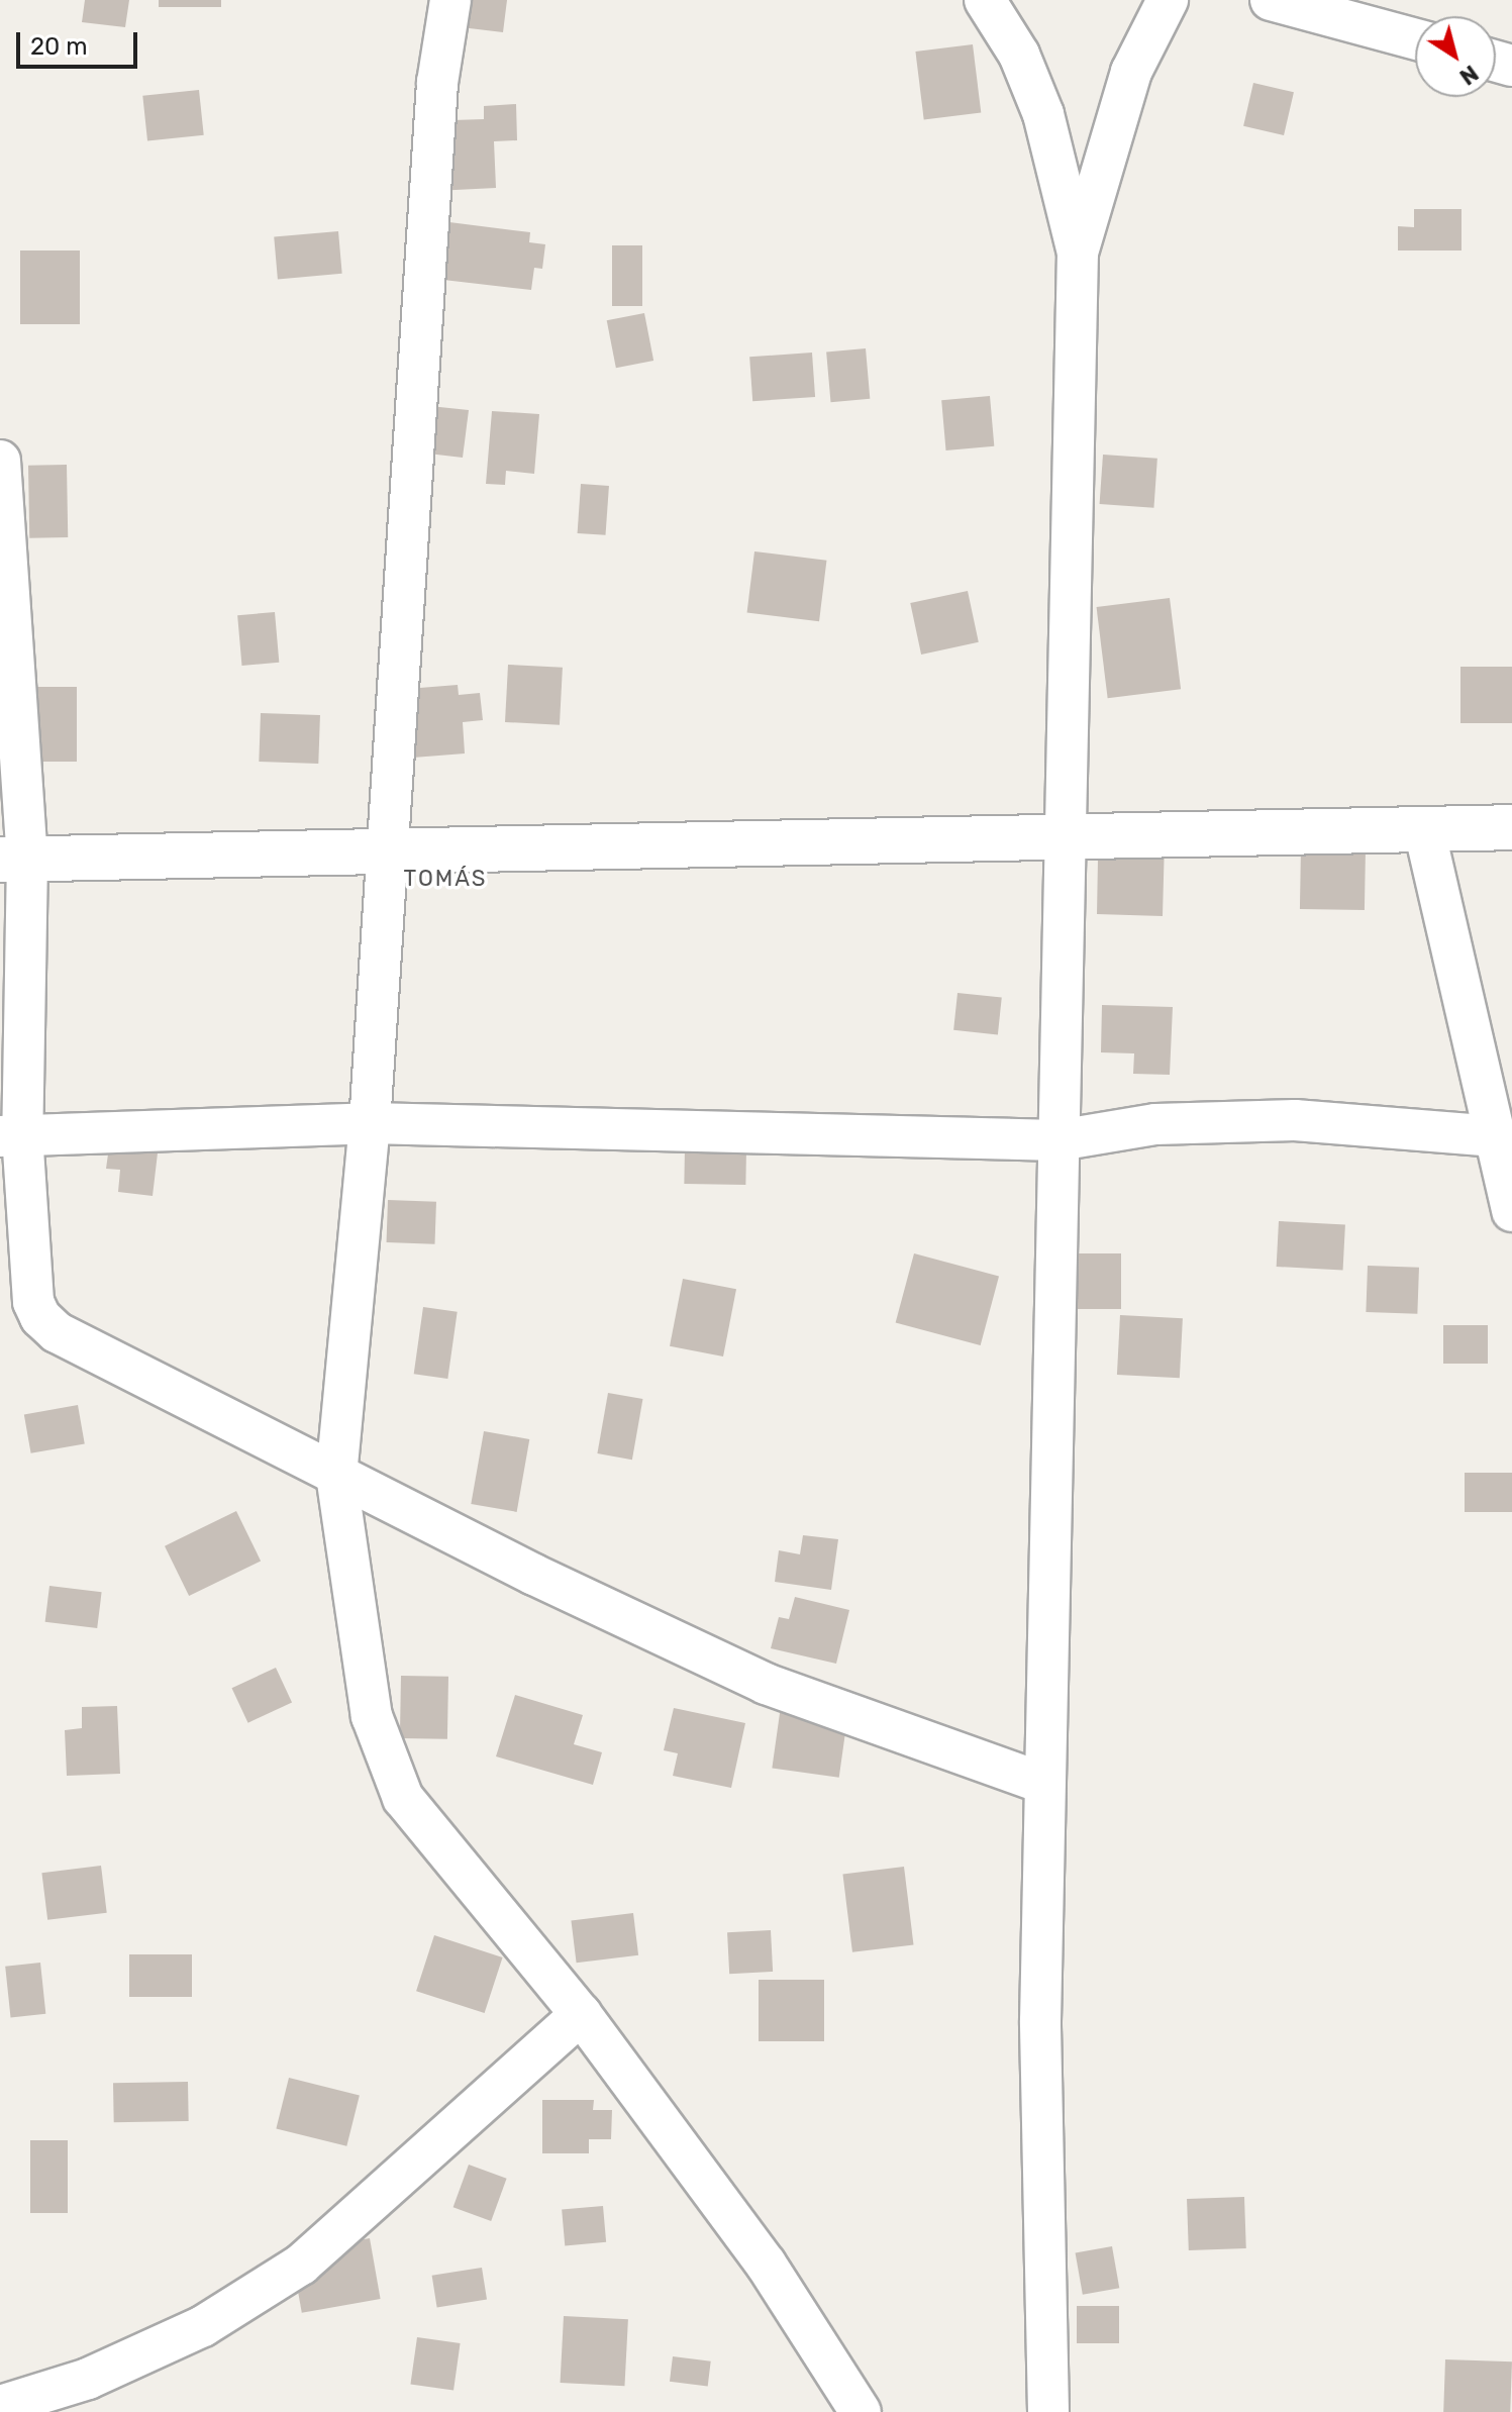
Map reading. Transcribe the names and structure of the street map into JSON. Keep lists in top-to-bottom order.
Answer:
{
  "districts": ["TOMÁS"],
  "scale_bar": "20 m",
  "north": "bottom right"
}
